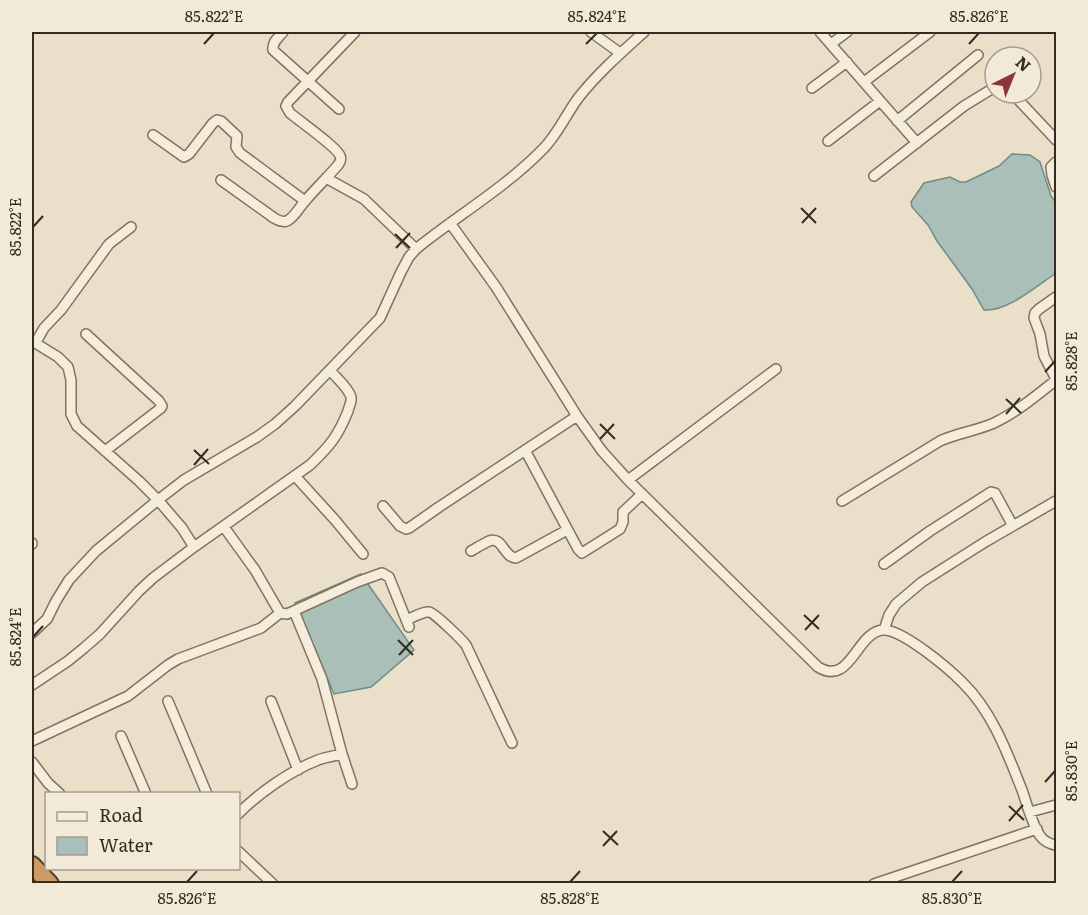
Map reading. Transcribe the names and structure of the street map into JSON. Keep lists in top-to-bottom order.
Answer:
{
  "legend": ["Road", "Water"],
  "north": "top right",
  "coordinates": [
    "85.822°E",
    "85.824°E",
    "85.826°E",
    "85.828°E",
    "85.830°E"
  ]
}
